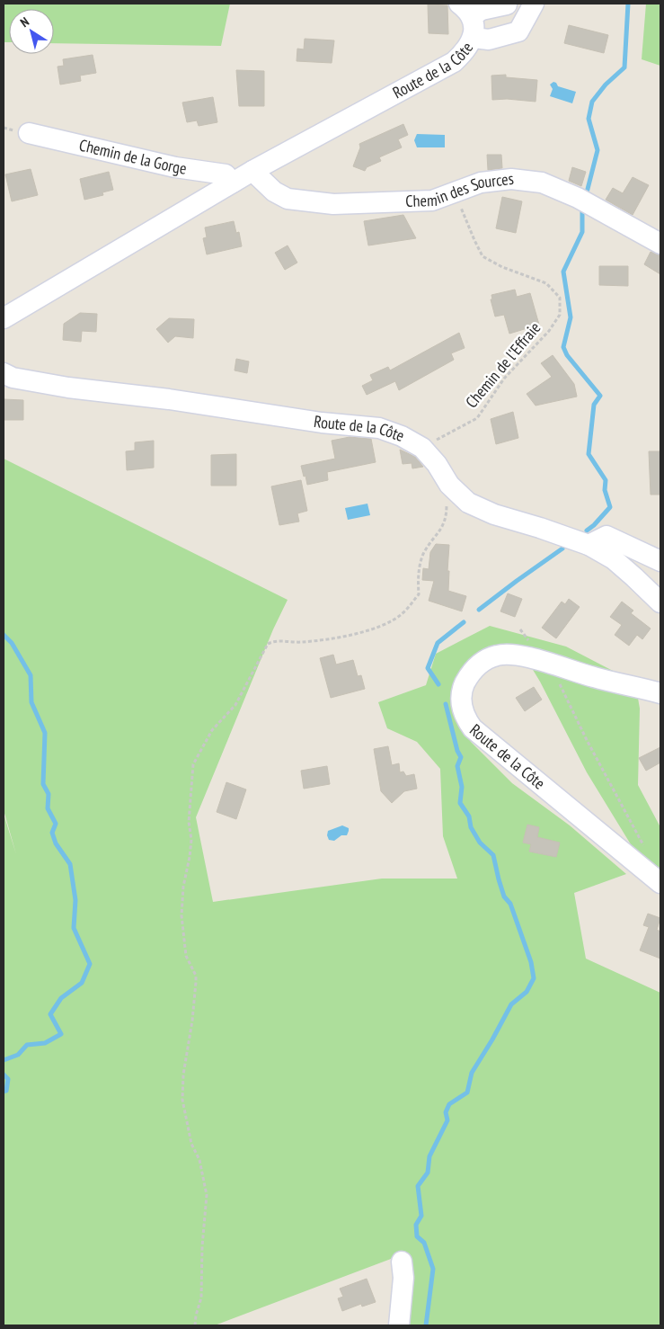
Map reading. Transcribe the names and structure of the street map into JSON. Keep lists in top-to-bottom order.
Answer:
{
  "streets": {
    "street": ["Route de la Côte", "Chemin de la Gorge", "Chemin des Sources"],
    "path": ["Chemin de l'Effraie"]
  },
  "crossings": [
    ["Route de la Côte", "Chemin de la Gorge"],
    ["Route de la Côte", "Chemin des Sources"],
    ["Route de la Côte", "Chemin de l'Effraie"],
    ["Chemin des Sources", "Chemin de l'Effraie"]
  ],
  "north": "top left"
}
